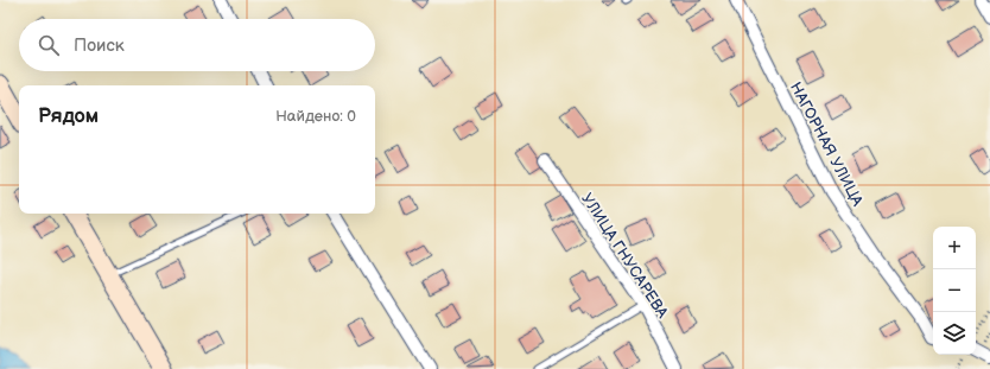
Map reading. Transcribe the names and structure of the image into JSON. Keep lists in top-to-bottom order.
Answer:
{
  "streets": {
    "street": ["НАГОРНАЯ УЛИЦА", "УЛИЦА ГНУСАРЕВА"]
  },
  "page": {
    "search": "Поиск",
    "heading": ["Рядом", "Найдено: 0"],
    "map_buttons": ["+", "−"]
  }
}
